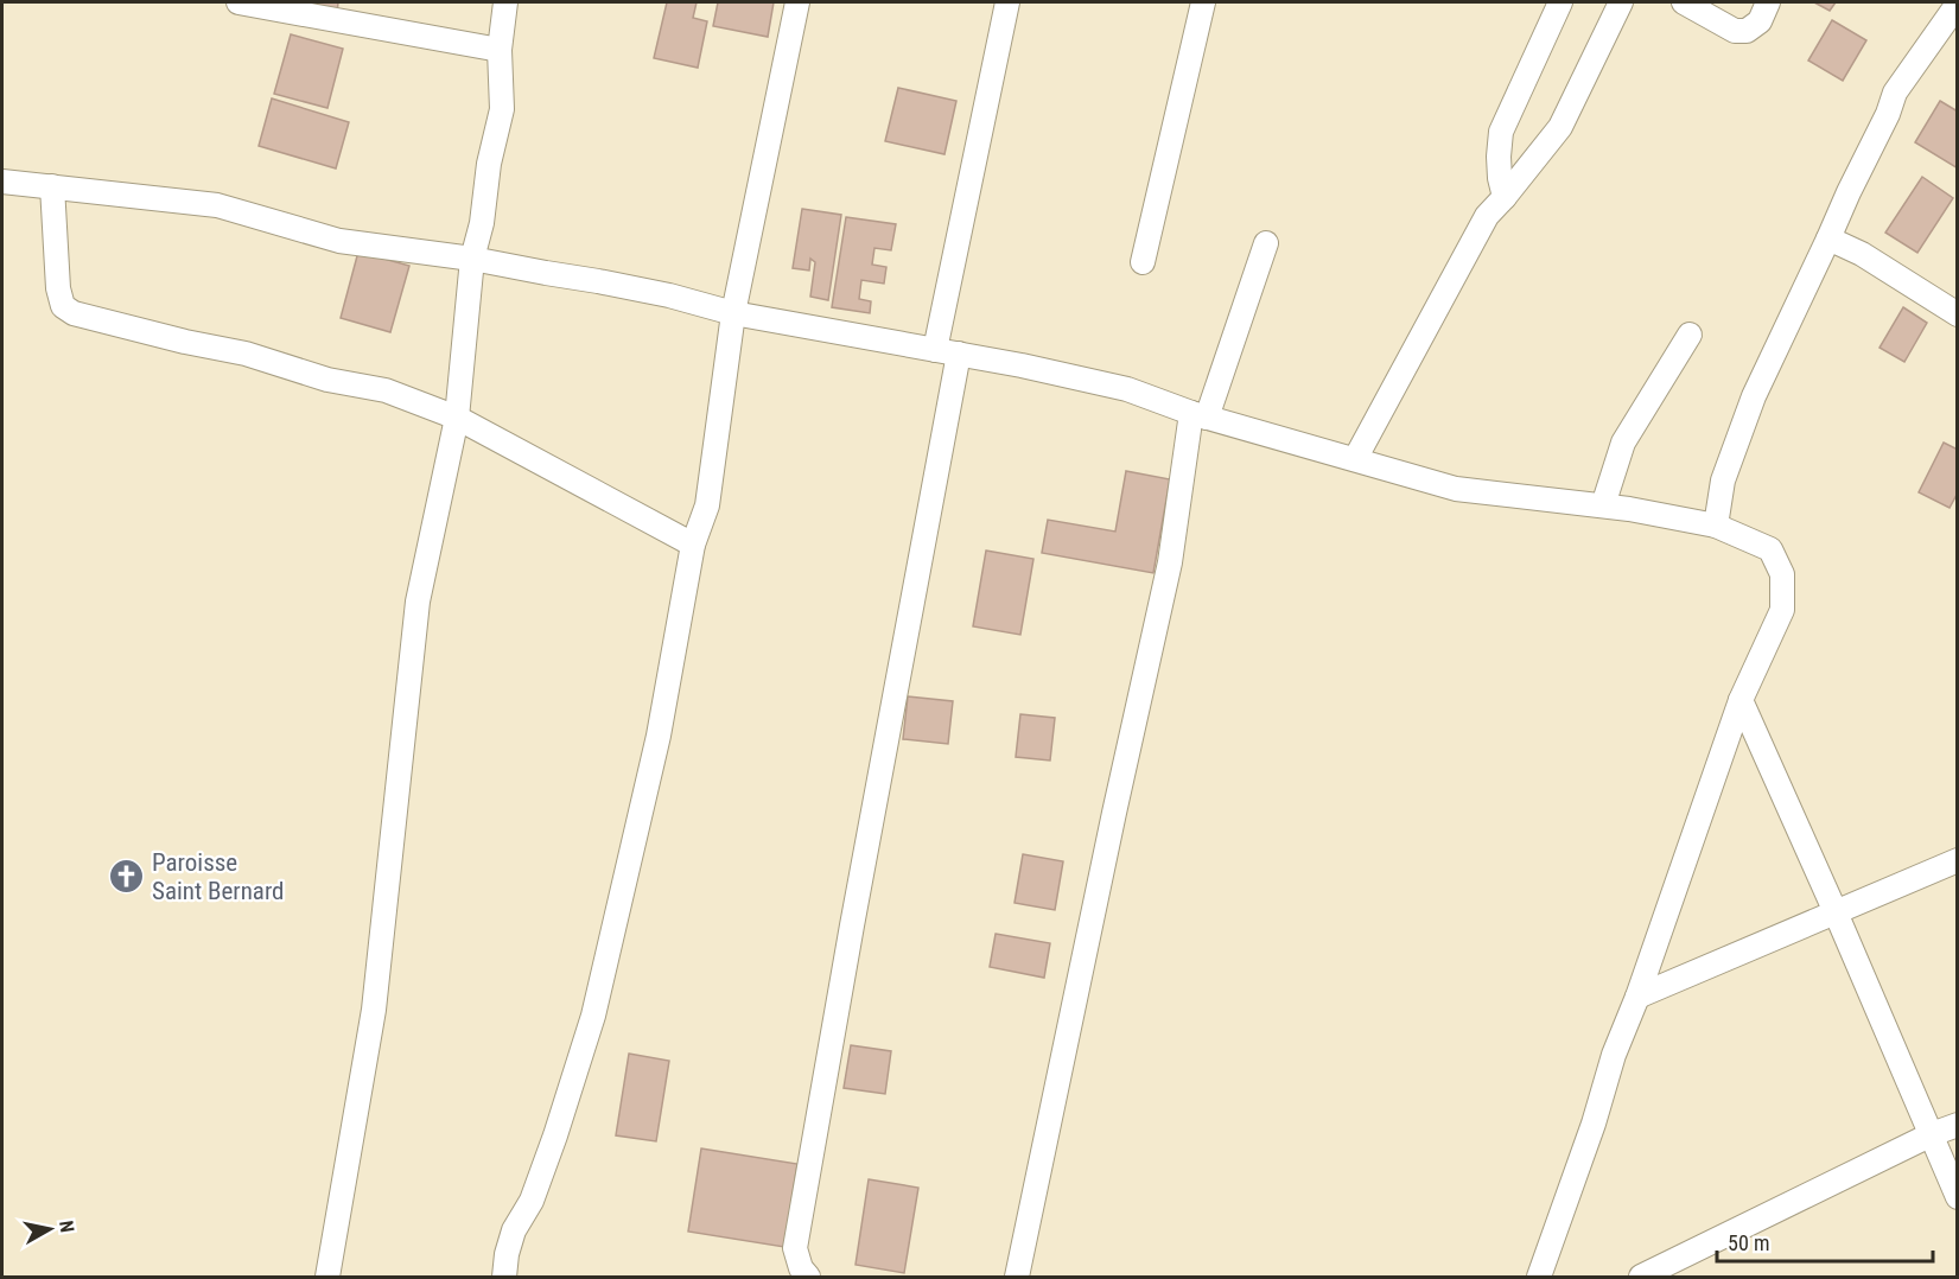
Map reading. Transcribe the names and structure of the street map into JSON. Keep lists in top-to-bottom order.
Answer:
{
  "places": {
    "church": ["Paroisse Saint Bernard"]
  },
  "scale_bar": "50 m",
  "north": "right"
}
